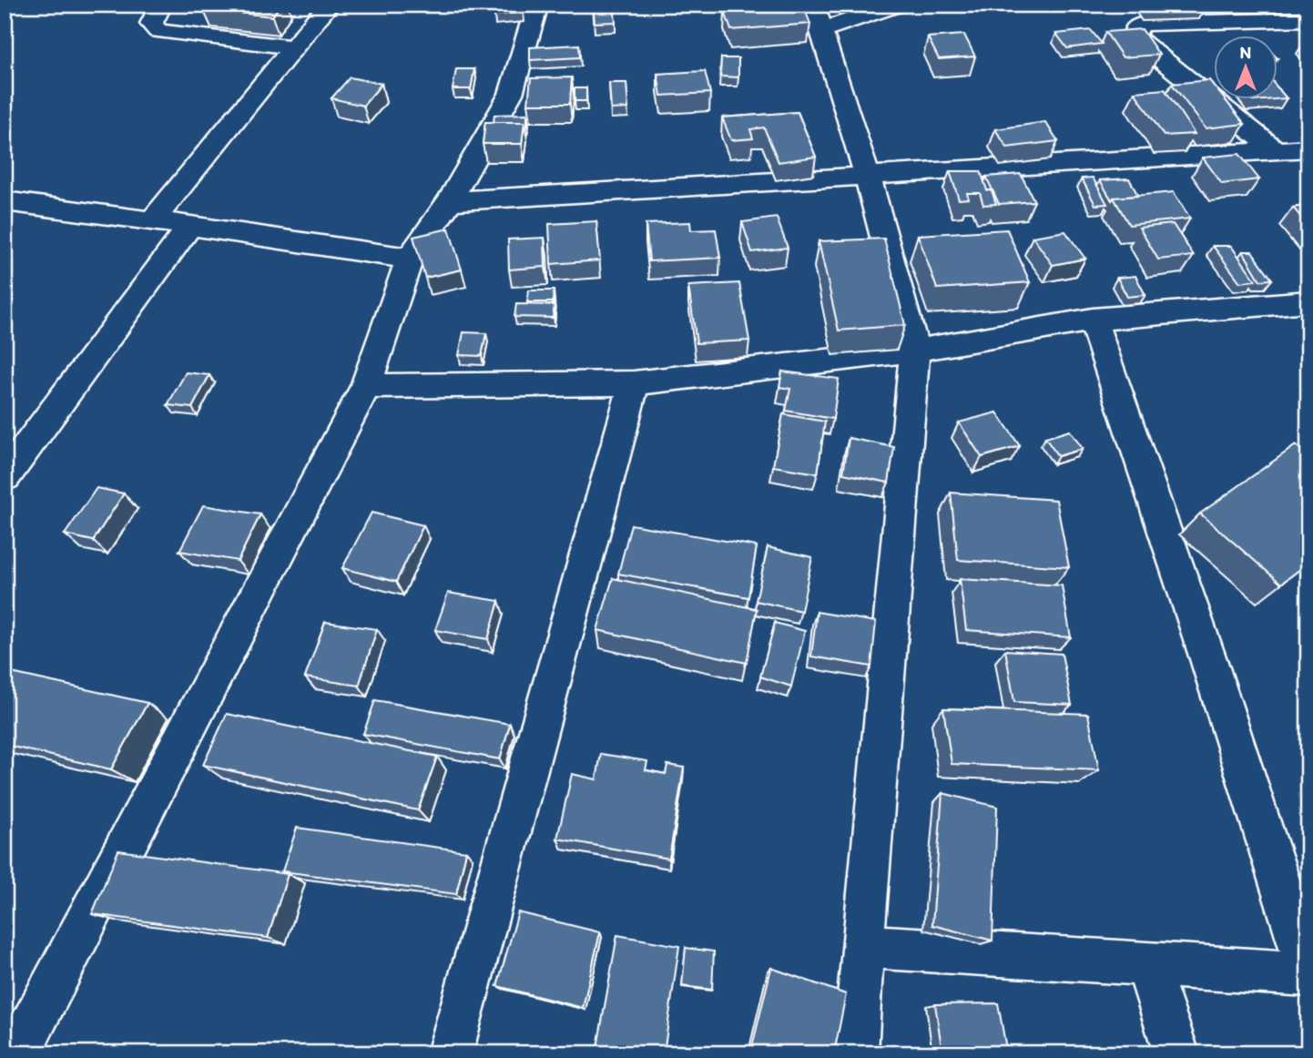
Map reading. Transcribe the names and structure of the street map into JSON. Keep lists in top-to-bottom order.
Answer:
{
  "north": "top"
}
